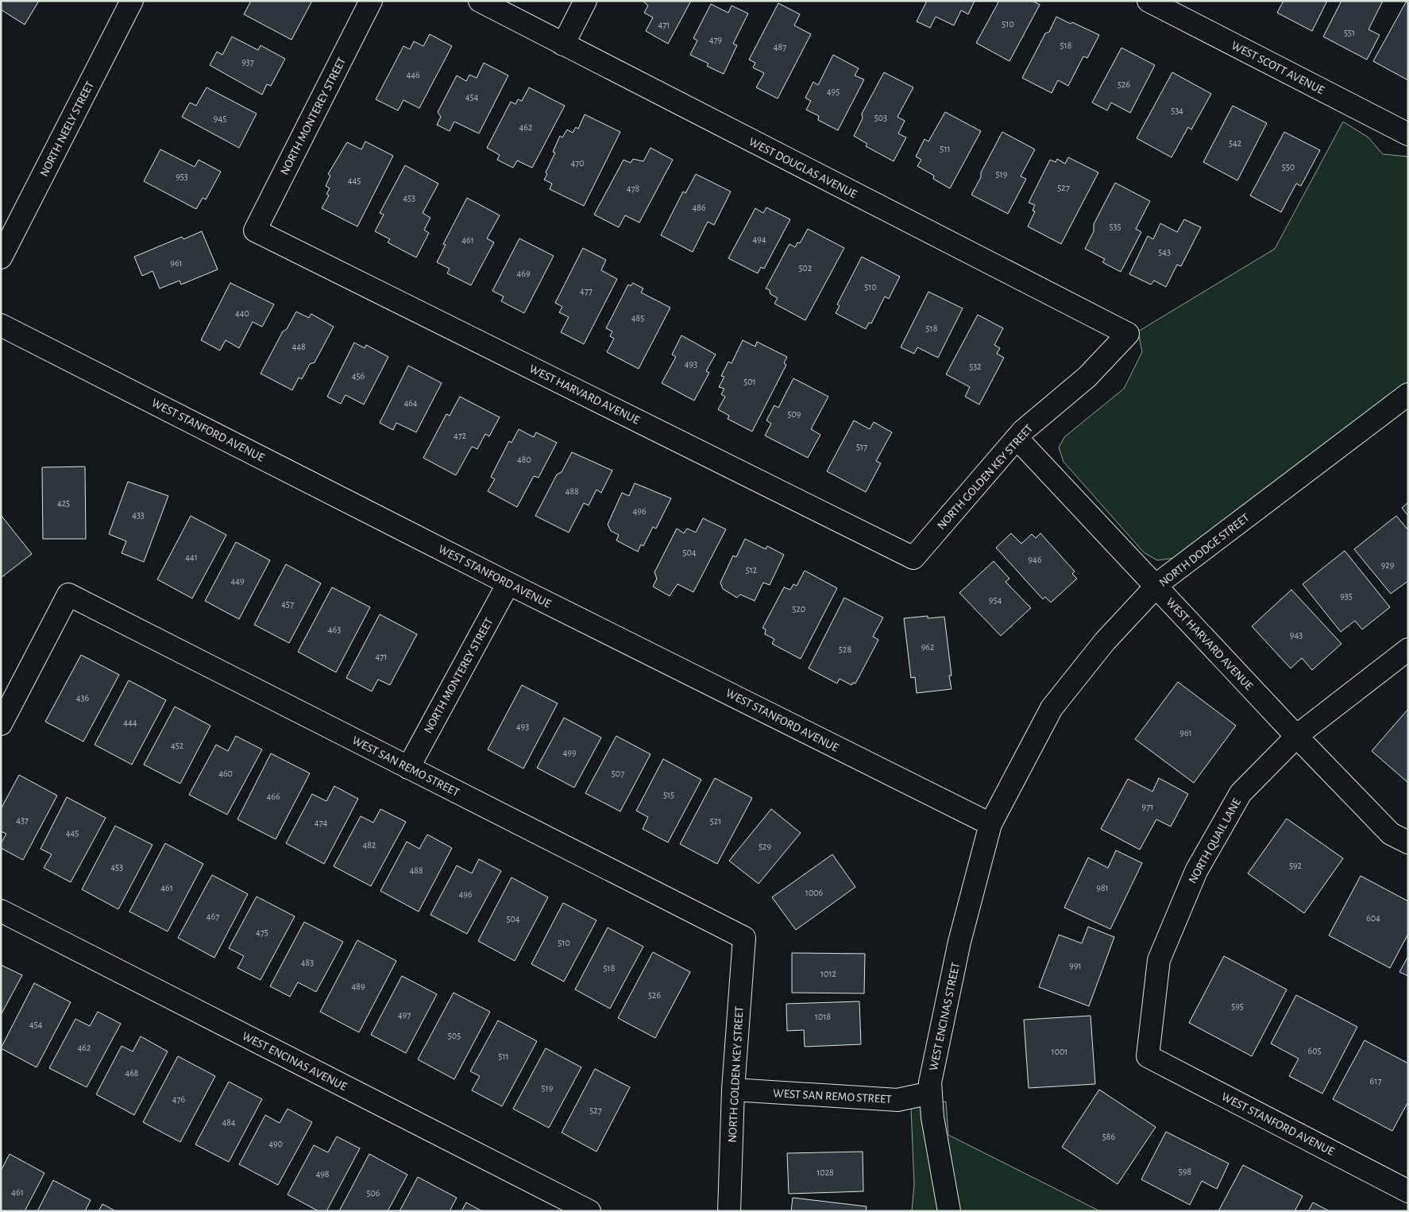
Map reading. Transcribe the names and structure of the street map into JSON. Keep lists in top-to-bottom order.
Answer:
{
  "streets": {
    "street": [
      "WEST SCOTT AVENUE",
      "NORTH MONTEREY STREET",
      "NORTH NEELY STREET",
      "WEST DOUGLAS AVENUE",
      "WEST HARVARD AVENUE",
      "WEST STANFORD AVENUE",
      "NORTH GOLDEN KEY STREET",
      "NORTH DODGE STREET",
      "WEST SAN REMO STREET",
      "NORTH QUAIL LANE",
      "WEST ENCINAS STREET",
      "WEST ENCINAS AVENUE"
    ]
  },
  "crossings": [
    ["NORTH MONTEREY STREET", "WEST HARVARD AVENUE"],
    ["NORTH MONTEREY STREET", "WEST STANFORD AVENUE"],
    ["NORTH MONTEREY STREET", "WEST SAN REMO STREET"],
    ["WEST DOUGLAS AVENUE", "NORTH GOLDEN KEY STREET"],
    ["WEST HARVARD AVENUE", "NORTH GOLDEN KEY STREET"],
    ["WEST HARVARD AVENUE", "NORTH DODGE STREET"],
    ["WEST HARVARD AVENUE", "NORTH QUAIL LANE"],
    ["WEST STANFORD AVENUE", "NORTH DODGE STREET"],
    ["WEST STANFORD AVENUE", "NORTH QUAIL LANE"],
    ["WEST STANFORD AVENUE", "WEST ENCINAS STREET"],
    ["NORTH GOLDEN KEY STREET", "WEST SAN REMO STREET"],
    ["NORTH DODGE STREET", "WEST ENCINAS STREET"],
    ["WEST SAN REMO STREET", "WEST ENCINAS STREET"]
  ],
  "house_numbers": [
    "510",
    "471",
    "551",
    "479",
    "518",
    "487",
    "937",
    "446",
    "526",
    "495",
    "454",
    "534",
    "503",
    "945",
    "462",
    "542",
    "511",
    "470",
    "550",
    "519",
    "953",
    "445",
    "527",
    "478",
    "453",
    "486",
    "535",
    "494",
    "461",
    "543",
    "961",
    "502",
    "469",
    "510",
    "477",
    "440",
    "485",
    "518",
    "448",
    "493",
    "532",
    "456",
    "501",
    "464",
    "509",
    "472",
    "517",
    "480",
    "488",
    "425",
    "496",
    "433",
    "504",
    "441",
    "946",
    "929",
    "512",
    "449",
    "935",
    "954",
    "457",
    "520",
    "463",
    "943",
    "962",
    "528",
    "471",
    "436",
    "444",
    "493",
    "961",
    "452",
    "499",
    "460",
    "507",
    "515",
    "466",
    "971",
    "437",
    "521",
    "474",
    "445",
    "482",
    "529",
    "592",
    "453",
    "488",
    "461",
    "981",
    "1006",
    "496",
    "467",
    "604",
    "504",
    "475",
    "510",
    "483",
    "991",
    "518",
    "1012",
    "489",
    "526",
    "595",
    "497",
    "1018",
    "454",
    "505",
    "462",
    "605",
    "1001",
    "511",
    "468",
    "617",
    "519",
    "476",
    "527",
    "484",
    "586",
    "490",
    "598",
    "1028",
    "498",
    "461",
    "506"
  ]
}
